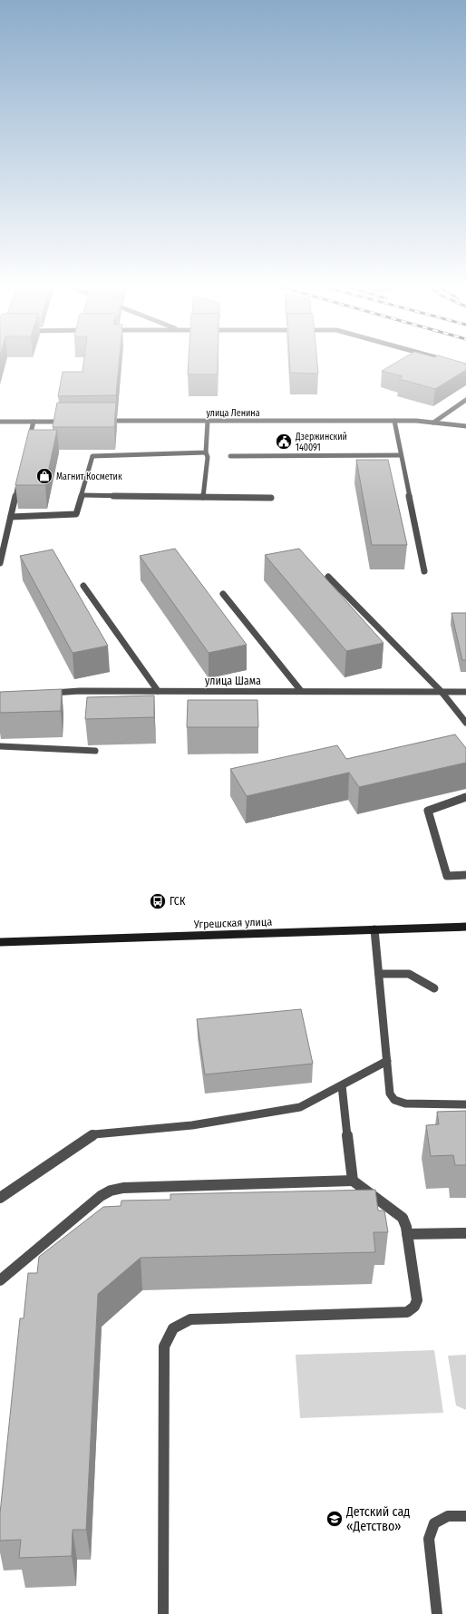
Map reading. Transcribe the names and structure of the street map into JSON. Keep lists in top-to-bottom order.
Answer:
{
  "streets": {
    "main road": ["Угрешская улица"],
    "street": ["улица Ленина", "улица Шама"]
  },
  "places": {
    "public building": ["Дзержинский 140091"],
    "shop": ["Магнит Косметик"],
    "bus stop": ["ГСК"],
    "school or university": ["Детский сад «Детство»"]
  }
}
